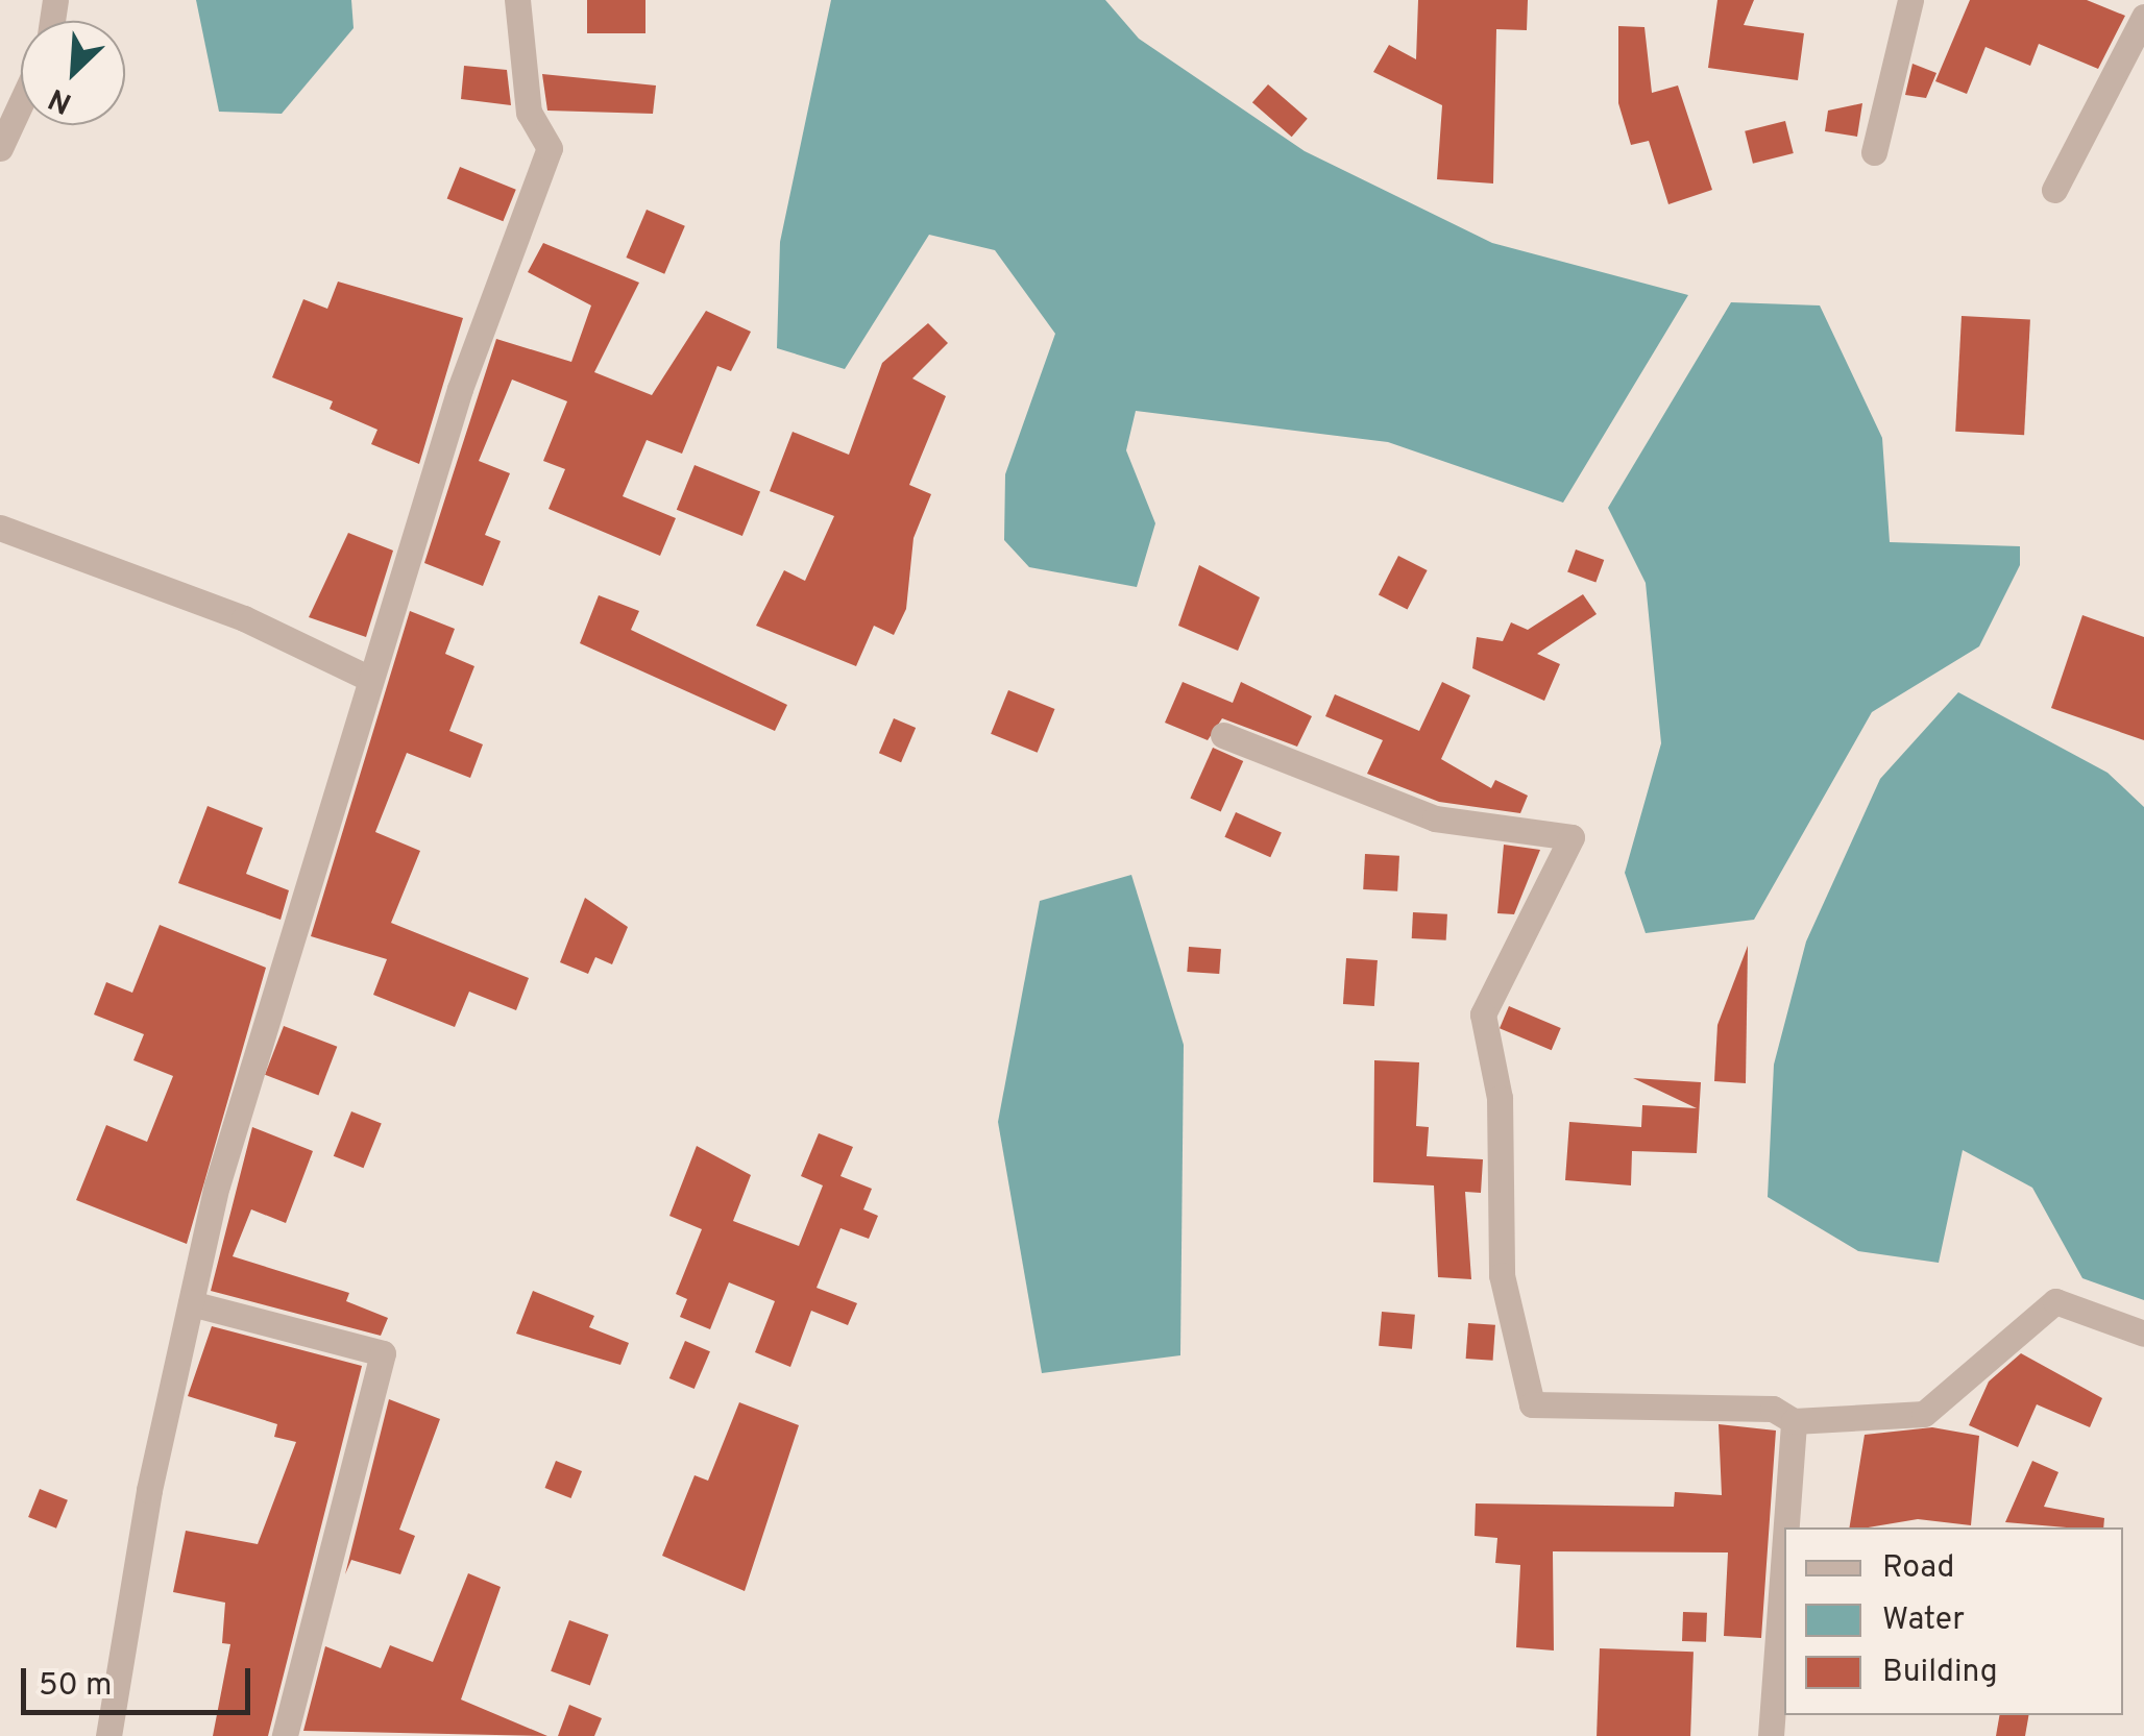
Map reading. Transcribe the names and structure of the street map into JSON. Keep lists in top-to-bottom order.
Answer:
{
  "legend": ["Road", "Water", "Building"],
  "scale_bar": "50 m",
  "north": "bottom left"
}
